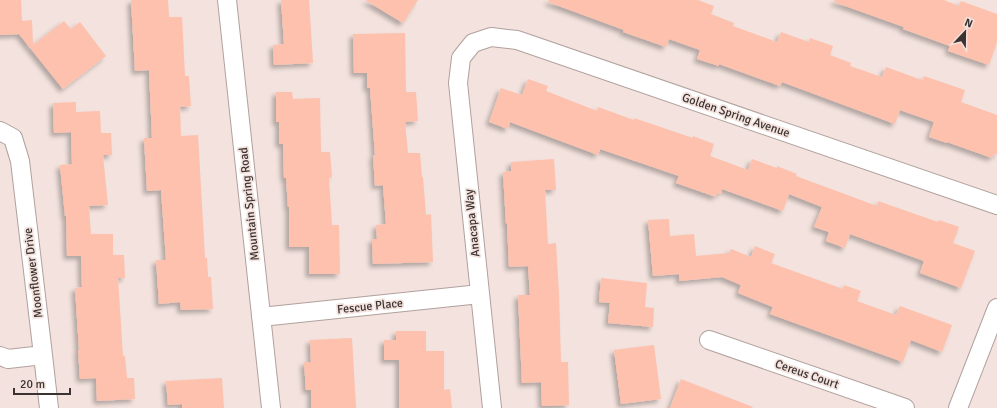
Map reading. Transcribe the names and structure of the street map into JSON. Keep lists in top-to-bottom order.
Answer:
{
  "streets": {
    "street": [
      "Golden Spring Avenue",
      "Mountain Spring Road",
      "Anacapa Way",
      "Moonflower Drive",
      "Fescue Place",
      "Cereus Court"
    ]
  },
  "crossings": [
    ["Golden Spring Avenue", "Anacapa Way"],
    ["Mountain Spring Road", "Fescue Place"],
    ["Anacapa Way", "Fescue Place"]
  ],
  "scale_bar": "20 m",
  "north": "top"
}
